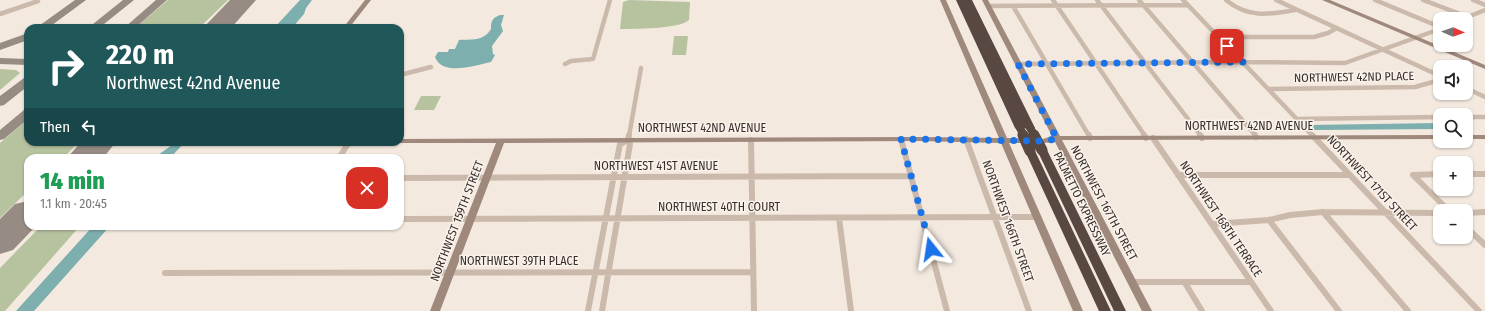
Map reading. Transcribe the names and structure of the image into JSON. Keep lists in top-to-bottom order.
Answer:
{
  "streets": {
    "highway": ["PALMETTO EXPRESSWAY"],
    "street": [
      "NORTHWEST 42ND PLACE",
      "NORTHWEST 42ND AVENUE",
      "NORTHWEST 41ST AVENUE",
      "NORTHWEST 171ST STREET",
      "NORTHWEST 167TH STREET",
      "NORTHWEST 40TH COURT",
      "NORTHWEST 168TH TERRACE",
      "NORTHWEST 159TH STREET",
      "NORTHWEST 166TH STREET",
      "NORTHWEST 39TH PLACE"
    ]
  },
  "crossings": [
    ["NORTHWEST 42ND PLACE", "NORTHWEST 171ST STREET"],
    ["NORTHWEST 42ND AVENUE", "NORTHWEST 171ST STREET"],
    ["NORTHWEST 42ND AVENUE", "NORTHWEST 167TH STREET"],
    ["NORTHWEST 42ND AVENUE", "NORTHWEST 168TH TERRACE"],
    ["NORTHWEST 42ND AVENUE", "NORTHWEST 159TH STREET"],
    ["NORTHWEST 42ND AVENUE", "NORTHWEST 166TH STREET"],
    ["NORTHWEST 41ST AVENUE", "NORTHWEST 159TH STREET"],
    ["NORTHWEST 40TH COURT", "NORTHWEST 159TH STREET"],
    ["NORTHWEST 40TH COURT", "NORTHWEST 166TH STREET"],
    ["NORTHWEST 159TH STREET", "NORTHWEST 39TH PLACE"]
  ],
  "north": "right",
  "page": {
    "map_buttons": ["+", "−"],
    "turn": ["220 m", "Northwest 42nd Avenue"],
    "then": "Then",
    "heading": ["14 min", "1.1 km · 20:45"]
  }
}
